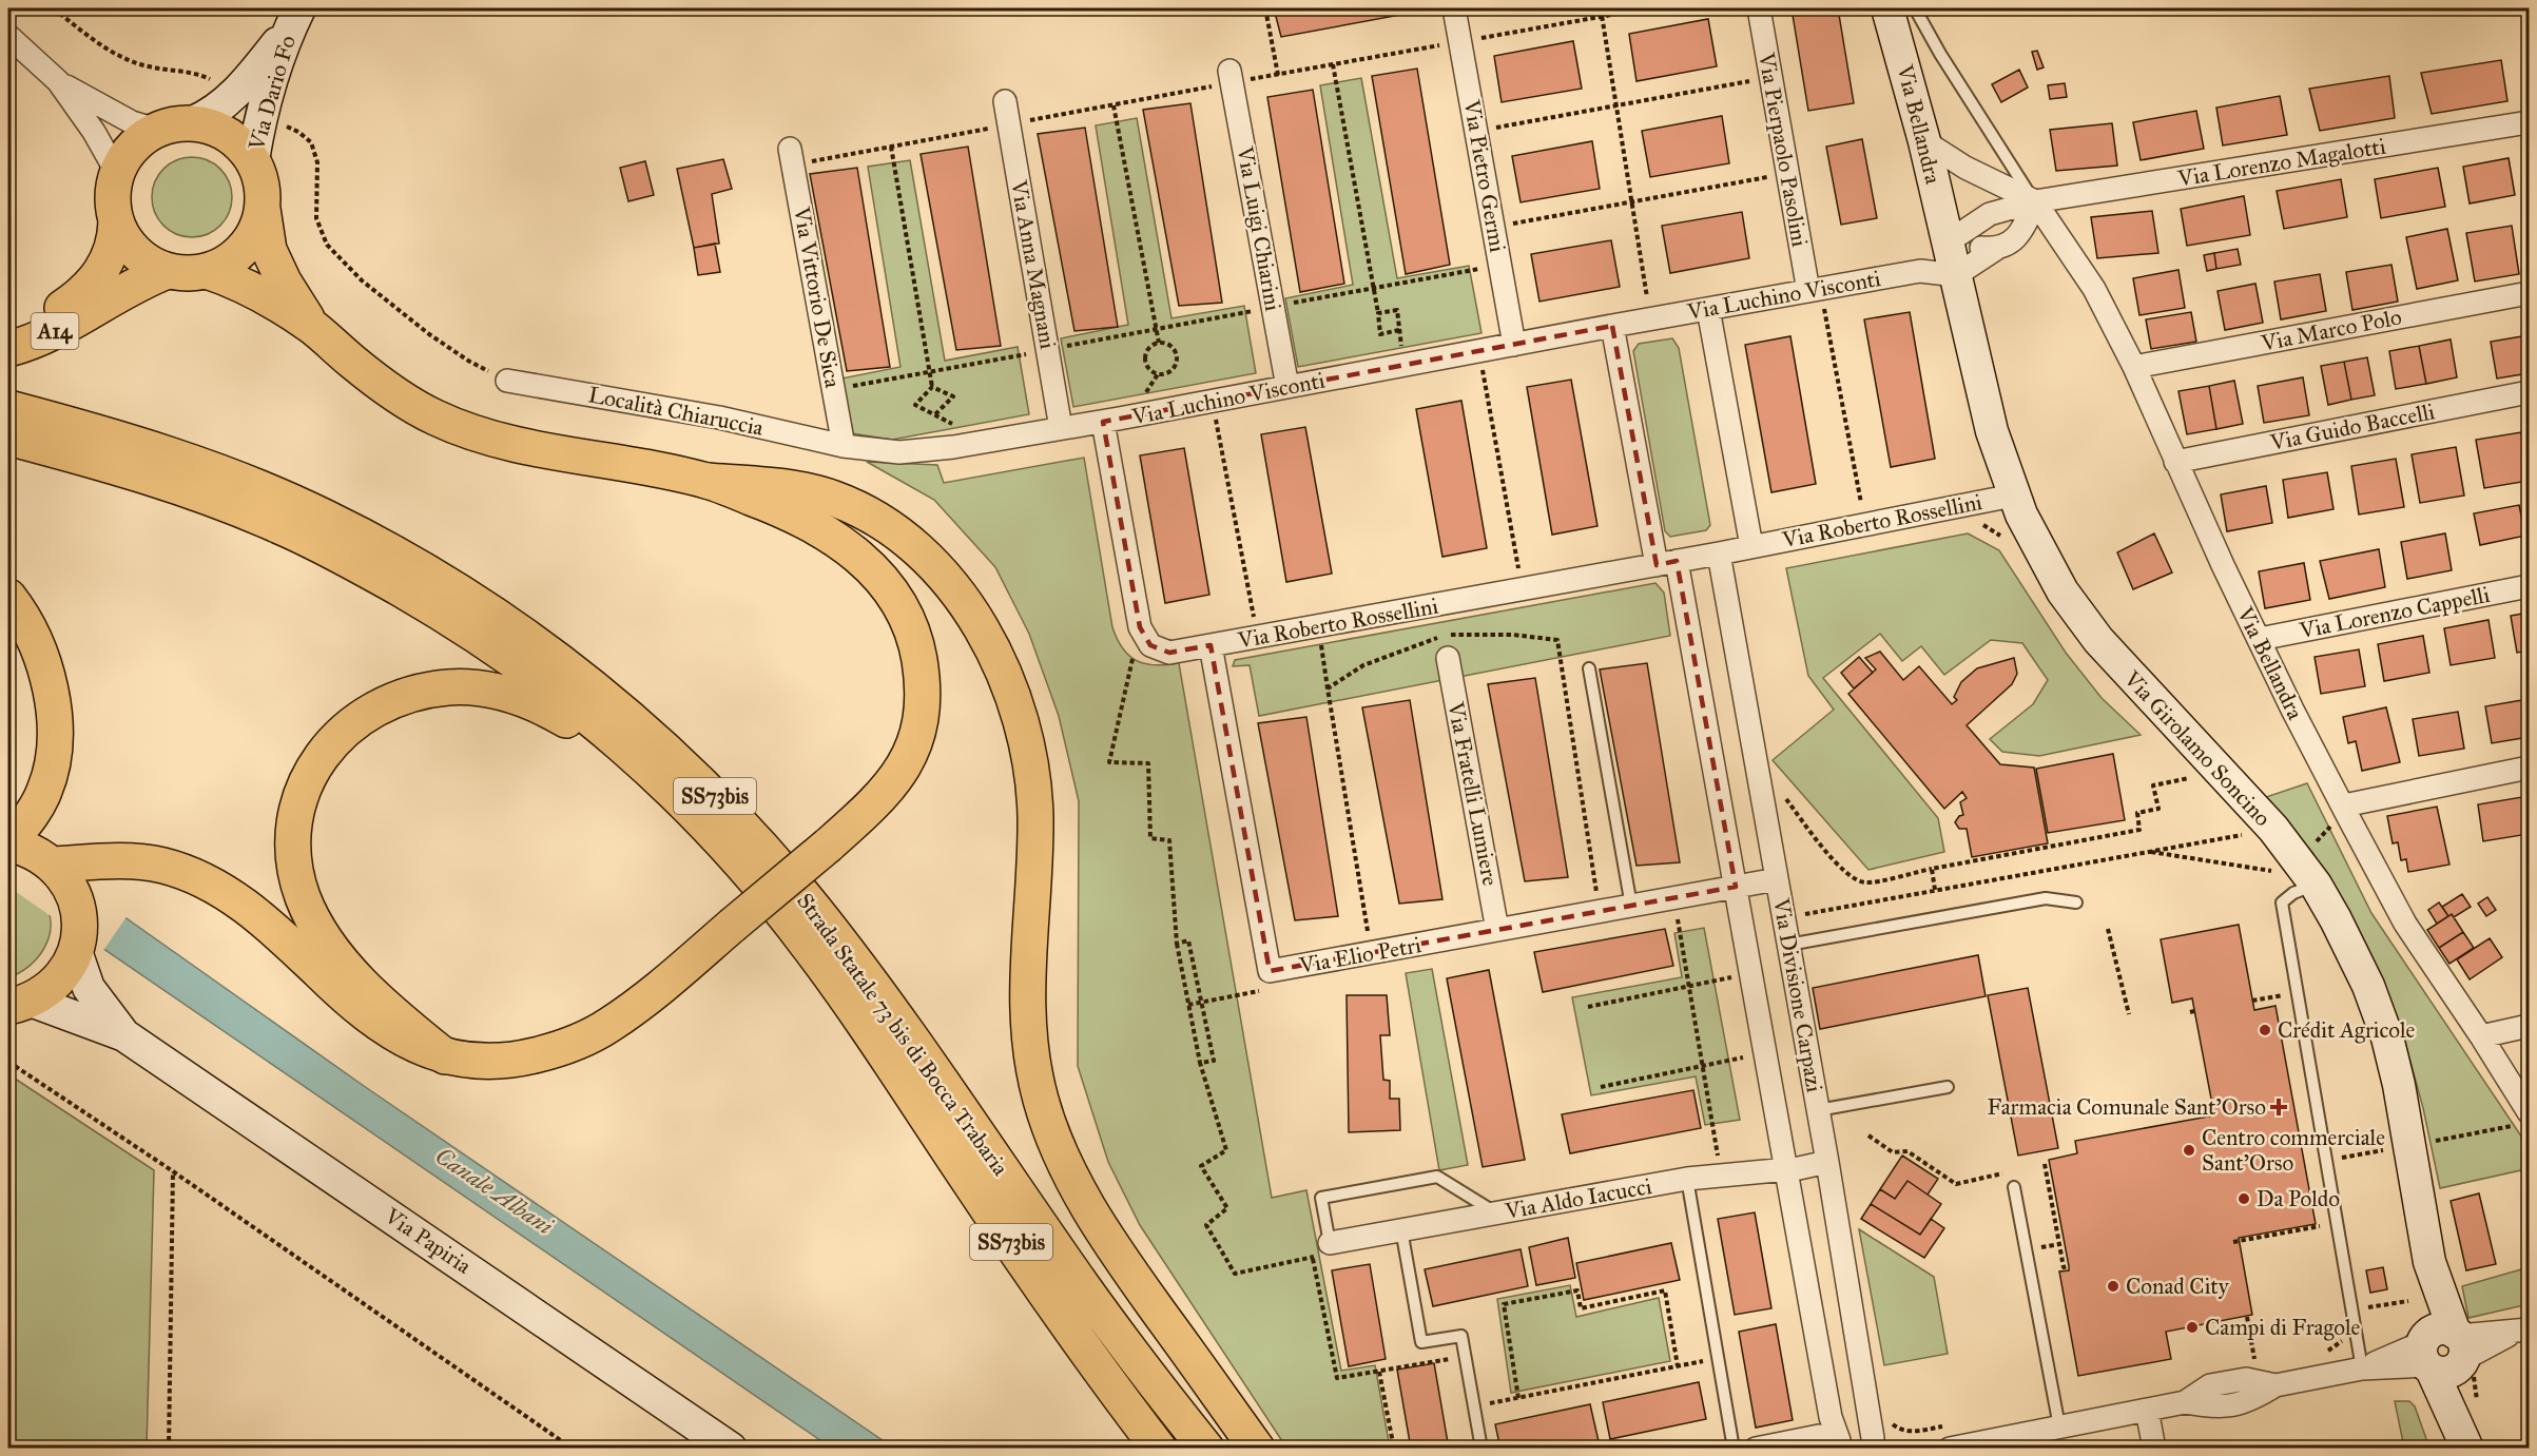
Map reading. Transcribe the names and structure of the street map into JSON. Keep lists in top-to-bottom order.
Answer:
{
  "streets": {
    "main road": [
      "Via Dario Fo",
      "Via Bellandra",
      "A14",
      "Via Girolamo Soncino",
      "SS73bis",
      "Strada Statale 73 bis di Bocca Trabaria",
      "Via Papiria"
    ],
    "street": [
      "Via Pierpaolo Pasolini",
      "Via Lorenzo Magalotti",
      "Via Pietro Germi",
      "Via Luigi Chiarini",
      "Via Anna Magnani",
      "Via Luchino Visconti",
      "Via Vittorio De Sica",
      "Via Marco Polo",
      "Località Chiaruccia",
      "Via Guido Baccelli",
      "Via Roberto Rossellini",
      "Via Lorenzo Cappelli",
      "Via Fratelli Lumiere",
      "Via Elio Petri",
      "Via Divisione Carpazi",
      "Via Aldo Iacucci"
    ]
  },
  "crossings": [
    ["Via Dario Fo", "A14"],
    ["Via Bellandra", "Via Lorenzo Magalotti"],
    ["Via Bellandra", "Via Marco Polo"],
    ["Via Bellandra", "Via Guido Baccelli"],
    ["Via Bellandra", "Via Lorenzo Cappelli"],
    ["Via Bellandra", "Via Girolamo Soncino"],
    ["Via Pierpaolo Pasolini", "Via Luchino Visconti"],
    ["Via Lorenzo Magalotti", "Via Girolamo Soncino"],
    ["Via Pietro Germi", "Via Luchino Visconti"],
    ["Via Luigi Chiarini", "Via Luchino Visconti"],
    ["Via Anna Magnani", "Via Luchino Visconti"],
    ["Via Luchino Visconti", "Via Vittorio De Sica"],
    ["Via Luchino Visconti", "Località Chiaruccia"],
    ["Via Luchino Visconti", "Via Roberto Rossellini"],
    ["Via Luchino Visconti", "Via Girolamo Soncino"],
    ["Via Vittorio De Sica", "Località Chiaruccia"],
    ["Via Roberto Rossellini", "Via Girolamo Soncino"],
    ["Via Roberto Rossellini", "Via Elio Petri"],
    ["Via Roberto Rossellini", "Via Divisione Carpazi"],
    ["Via Fratelli Lumiere", "Via Elio Petri"],
    ["Via Elio Petri", "Via Divisione Carpazi"],
    ["Via Divisione Carpazi", "Via Aldo Iacucci"]
  ],
  "water": ["Canale Albani"],
  "places": {
    "other": [
      "Crédit Agricole",
      "Centro commerciale Sant'Orso",
      "Da Poldo",
      "Conad City",
      "Campi di Fragole"
    ],
    "health": ["Farmacia Comunale Sant'Orso"]
  }
}
